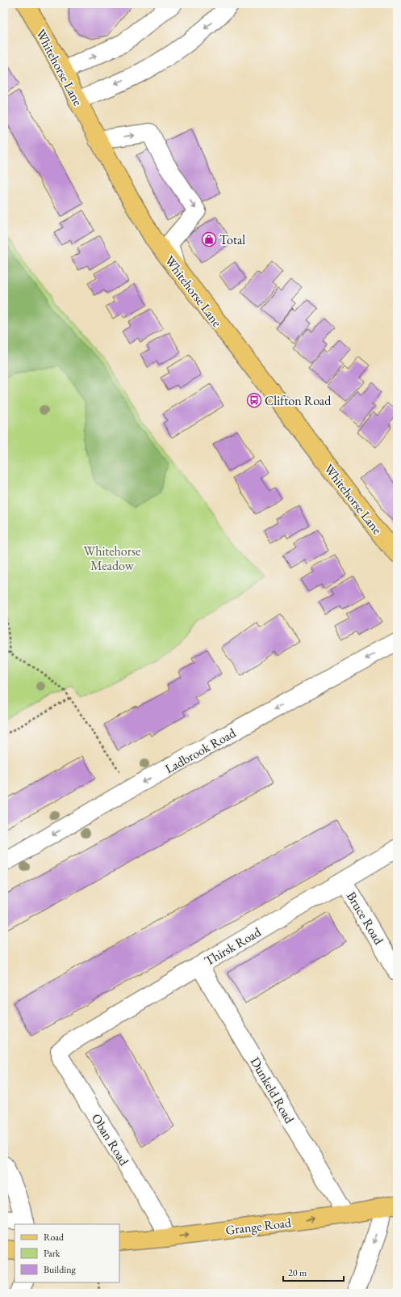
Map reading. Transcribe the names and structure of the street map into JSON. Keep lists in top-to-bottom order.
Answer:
{
  "streets": {
    "main road": ["Whitehorse Lane", "Grange Road"],
    "street": [
      "Ladbrook Road",
      "Bruce Road",
      "Thirsk Road",
      "Dunkeld Road",
      "Oban Road"
    ]
  },
  "crossings": [
    ["Bruce Road", "Thirsk Road"],
    ["Thirsk Road", "Dunkeld Road"],
    ["Thirsk Road", "Oban Road"],
    ["Dunkeld Road", "Grange Road"],
    ["Oban Road", "Grange Road"]
  ],
  "one_way": ["Ladbrook Road", "Grange Road"],
  "parks": ["Whitehorse Meadow"],
  "places": {
    "shop": ["Total"],
    "bus stop": ["Clifton Road"]
  },
  "legend": ["Road", "Park", "Building"],
  "scale_bar": "20 m"
}
